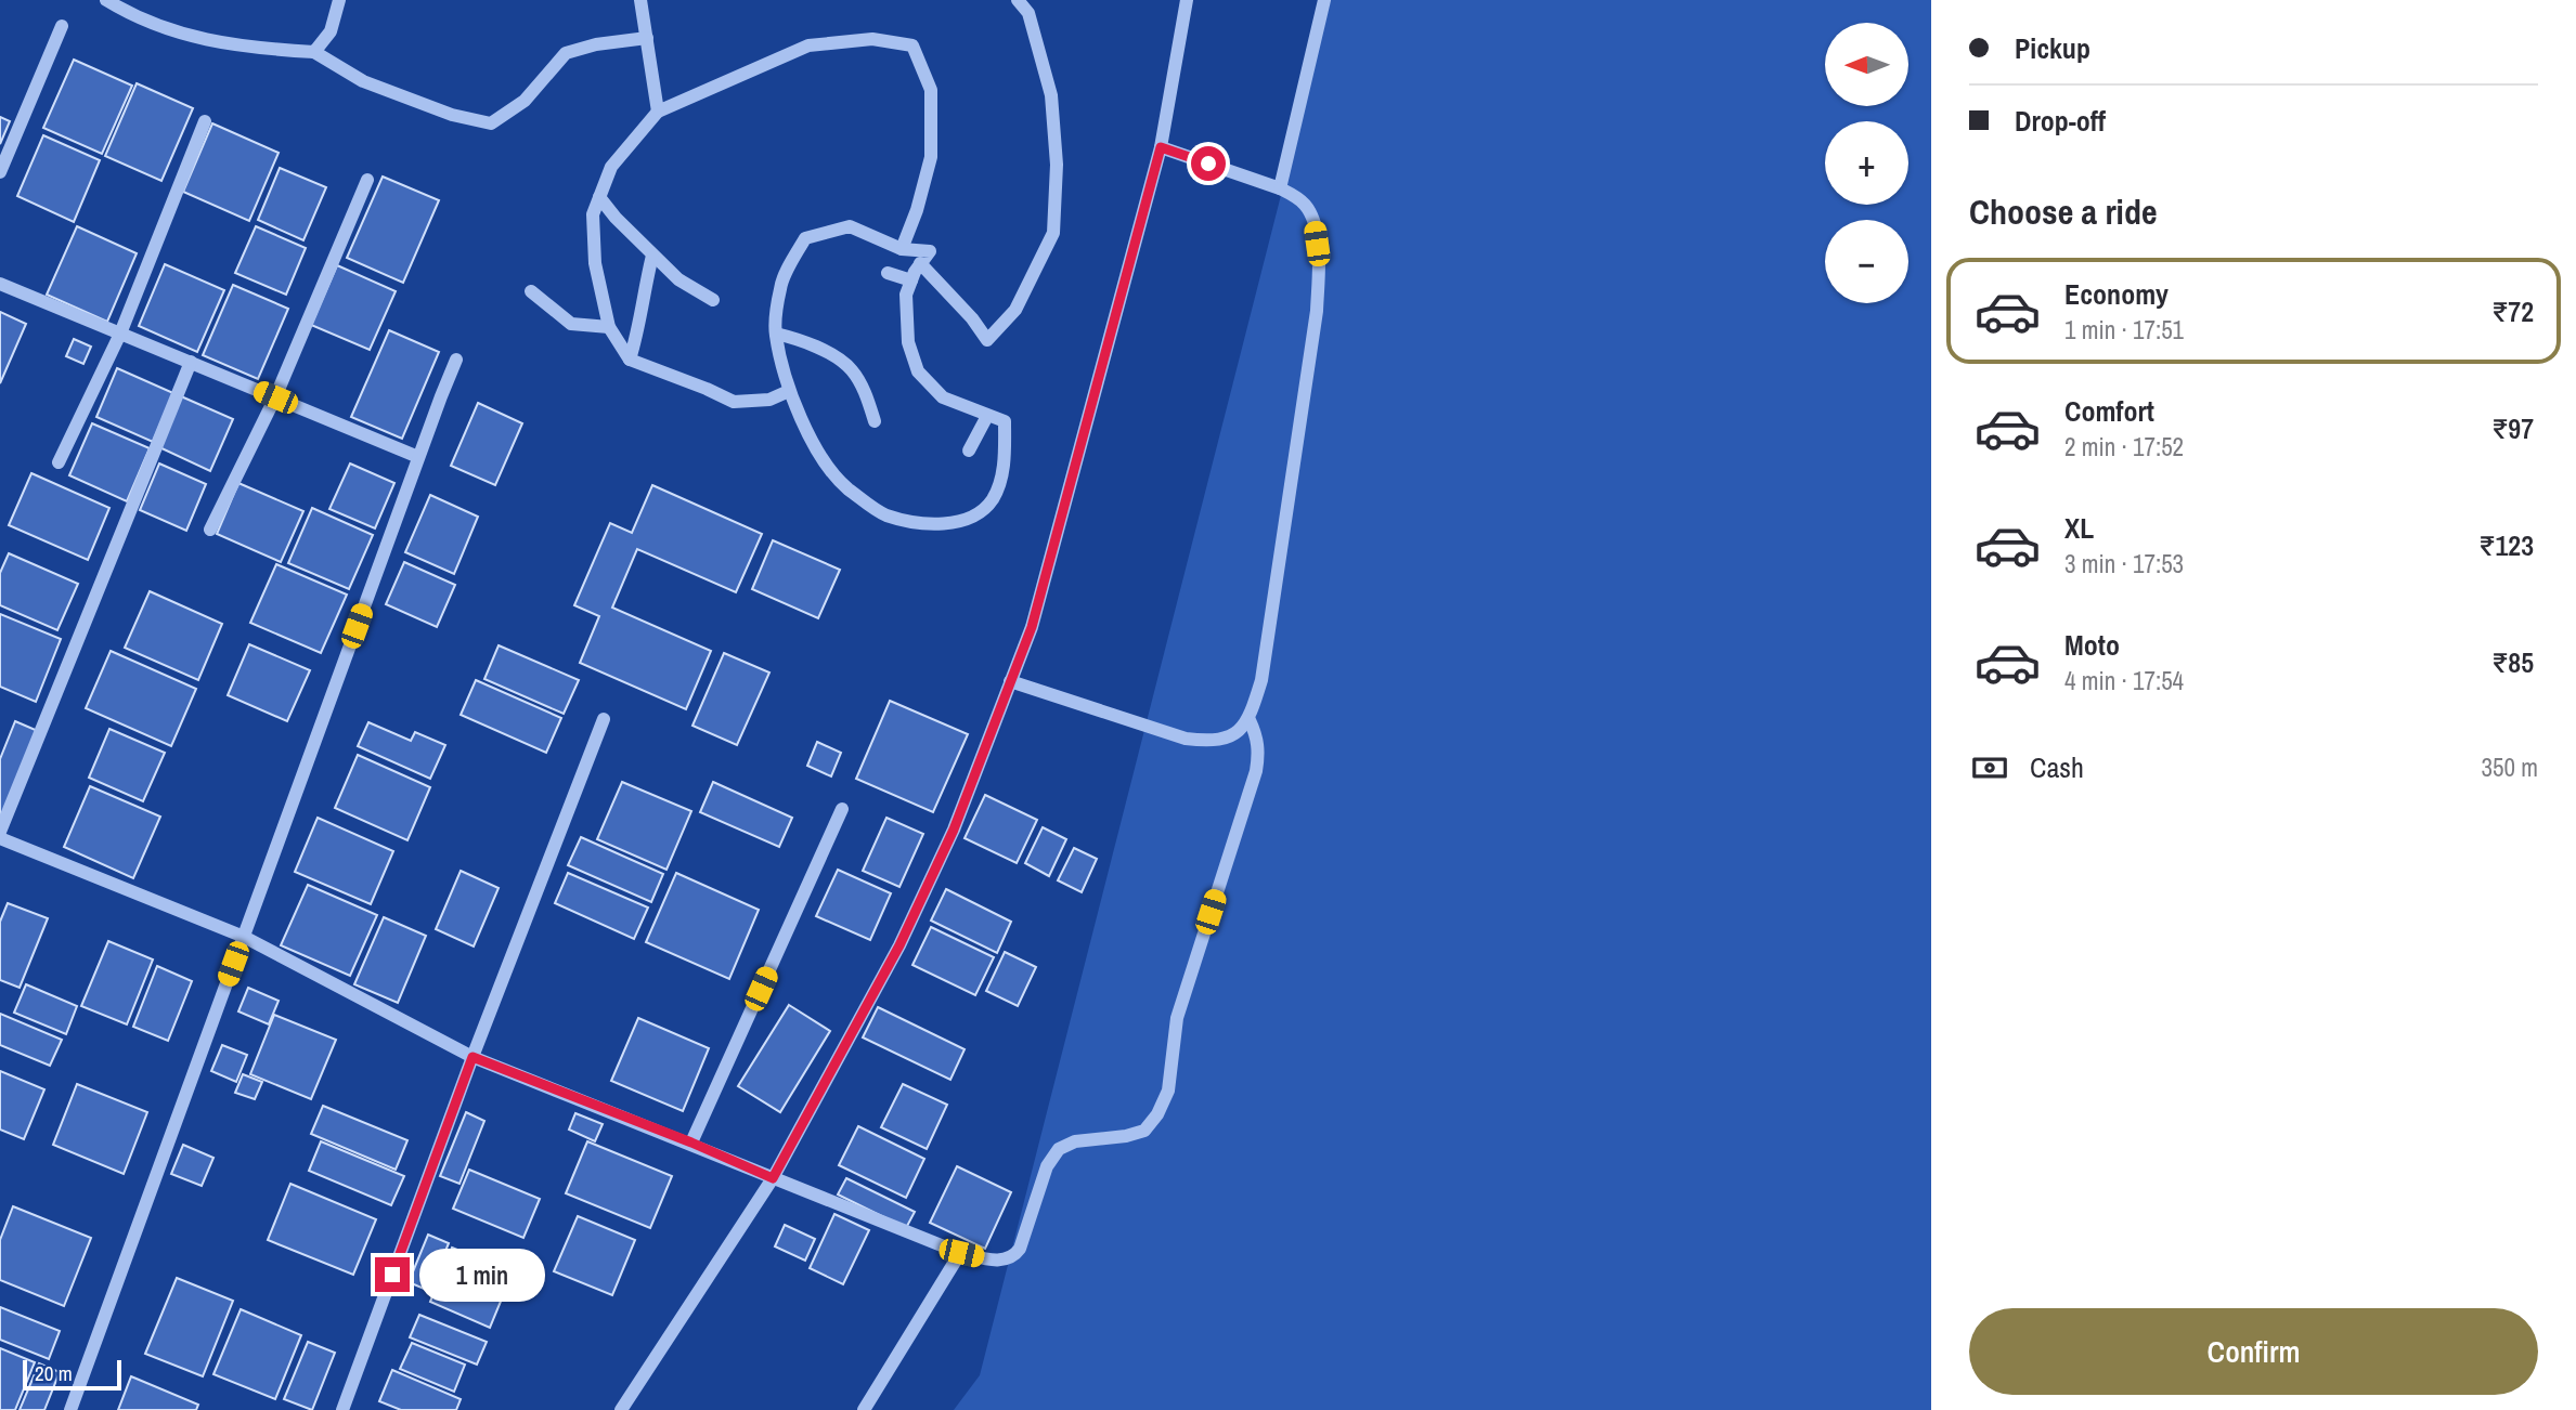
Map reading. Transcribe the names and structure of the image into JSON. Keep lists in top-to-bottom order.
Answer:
{
  "scale_bar": "20 m",
  "north": "left",
  "page": {
    "banner": ["Pickup", "Drop-off"],
    "map_buttons": ["+", "−"],
    "heading": "Choose a ride",
    "list": [
      {
        "name": "Economy",
        "note": "1 min · 17:51",
        "value": "₹72"
      },
      {
        "name": "Comfort",
        "note": "2 min · 17:52",
        "value": "₹97"
      },
      {
        "name": "XL",
        "note": "3 min · 17:53",
        "value": "₹123"
      },
      {
        "name": "Moto",
        "note": "4 min · 17:54",
        "value": "₹85"
      }
    ],
    "pay": ["Cash", "350 m"],
    "bubble": "1 min",
    "buttons": "Confirm",
    "scale": "20 m"
  }
}
